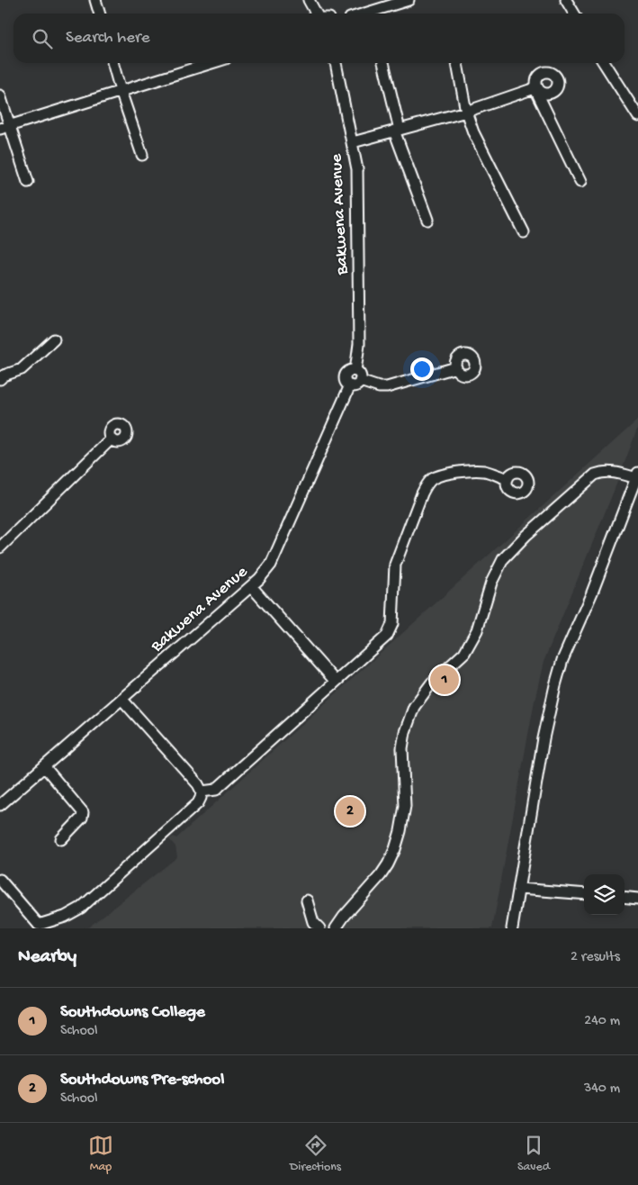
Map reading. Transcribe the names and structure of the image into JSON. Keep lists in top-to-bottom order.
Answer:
{
  "streets": {
    "street": ["Bakwena Avenue"]
  },
  "page": {
    "search": "Search here",
    "pins": ["1", "2"],
    "heading": ["Nearby", "2 results"],
    "list": [
      {
        "mark": "1",
        "name": "Southdowns College",
        "note": "School",
        "value": "240 m"
      },
      {
        "mark": "2",
        "name": "Southdowns Pre-school",
        "note": "School",
        "value": "340 m"
      }
    ],
    "nav": ["Map", "Directions", "Saved"]
  }
}
